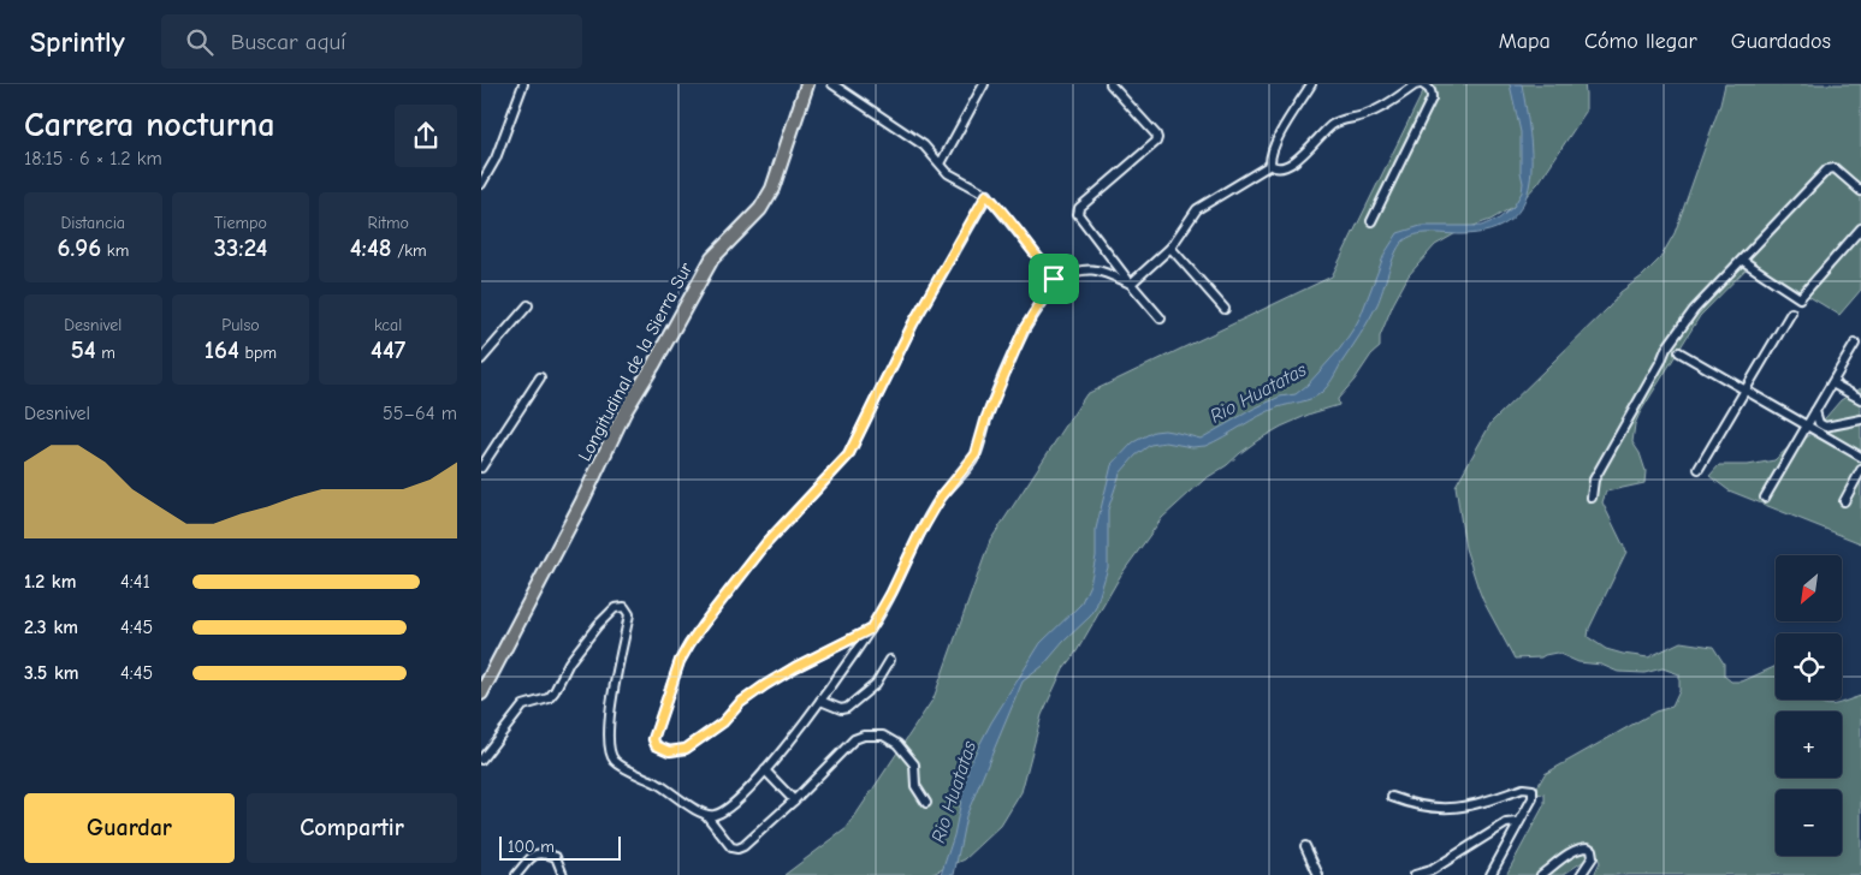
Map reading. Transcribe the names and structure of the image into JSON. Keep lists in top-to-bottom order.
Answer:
{
  "streets": {
    "main road": ["Longitudinal de la Sierra Sur"]
  },
  "water": ["Rio Huatatas"],
  "scale_bar": "100 m",
  "north": "bottom left",
  "page": {
    "header": "Sprintly",
    "search": "Buscar aquí",
    "nav": ["Mapa", "Cómo llegar", "Guardados"],
    "heading": ["Carrera nocturna", "18:15 · 6 × 1.2 km"],
    "stats": [
      ["Distancia", "6.96 km"],
      ["Tiempo", "33:24"],
      ["Ritmo", "4:48 /km"],
      ["Desnivel", "54 m"],
      ["Pulso", "164 bpm"],
      ["kcal", "447"]
    ],
    "chart": ["Desnivel", "55–64 m"],
    "map_buttons": ["+", "−"],
    "list": [
      {
        "name": "1.2 km",
        "note": "4:41"
      },
      {
        "name": "2.3 km",
        "note": "4:45"
      },
      {
        "name": "3.5 km",
        "note": "4:45"
      }
    ],
    "buttons": ["Guardar", "Compartir"],
    "scale": "100 m"
  }
}
